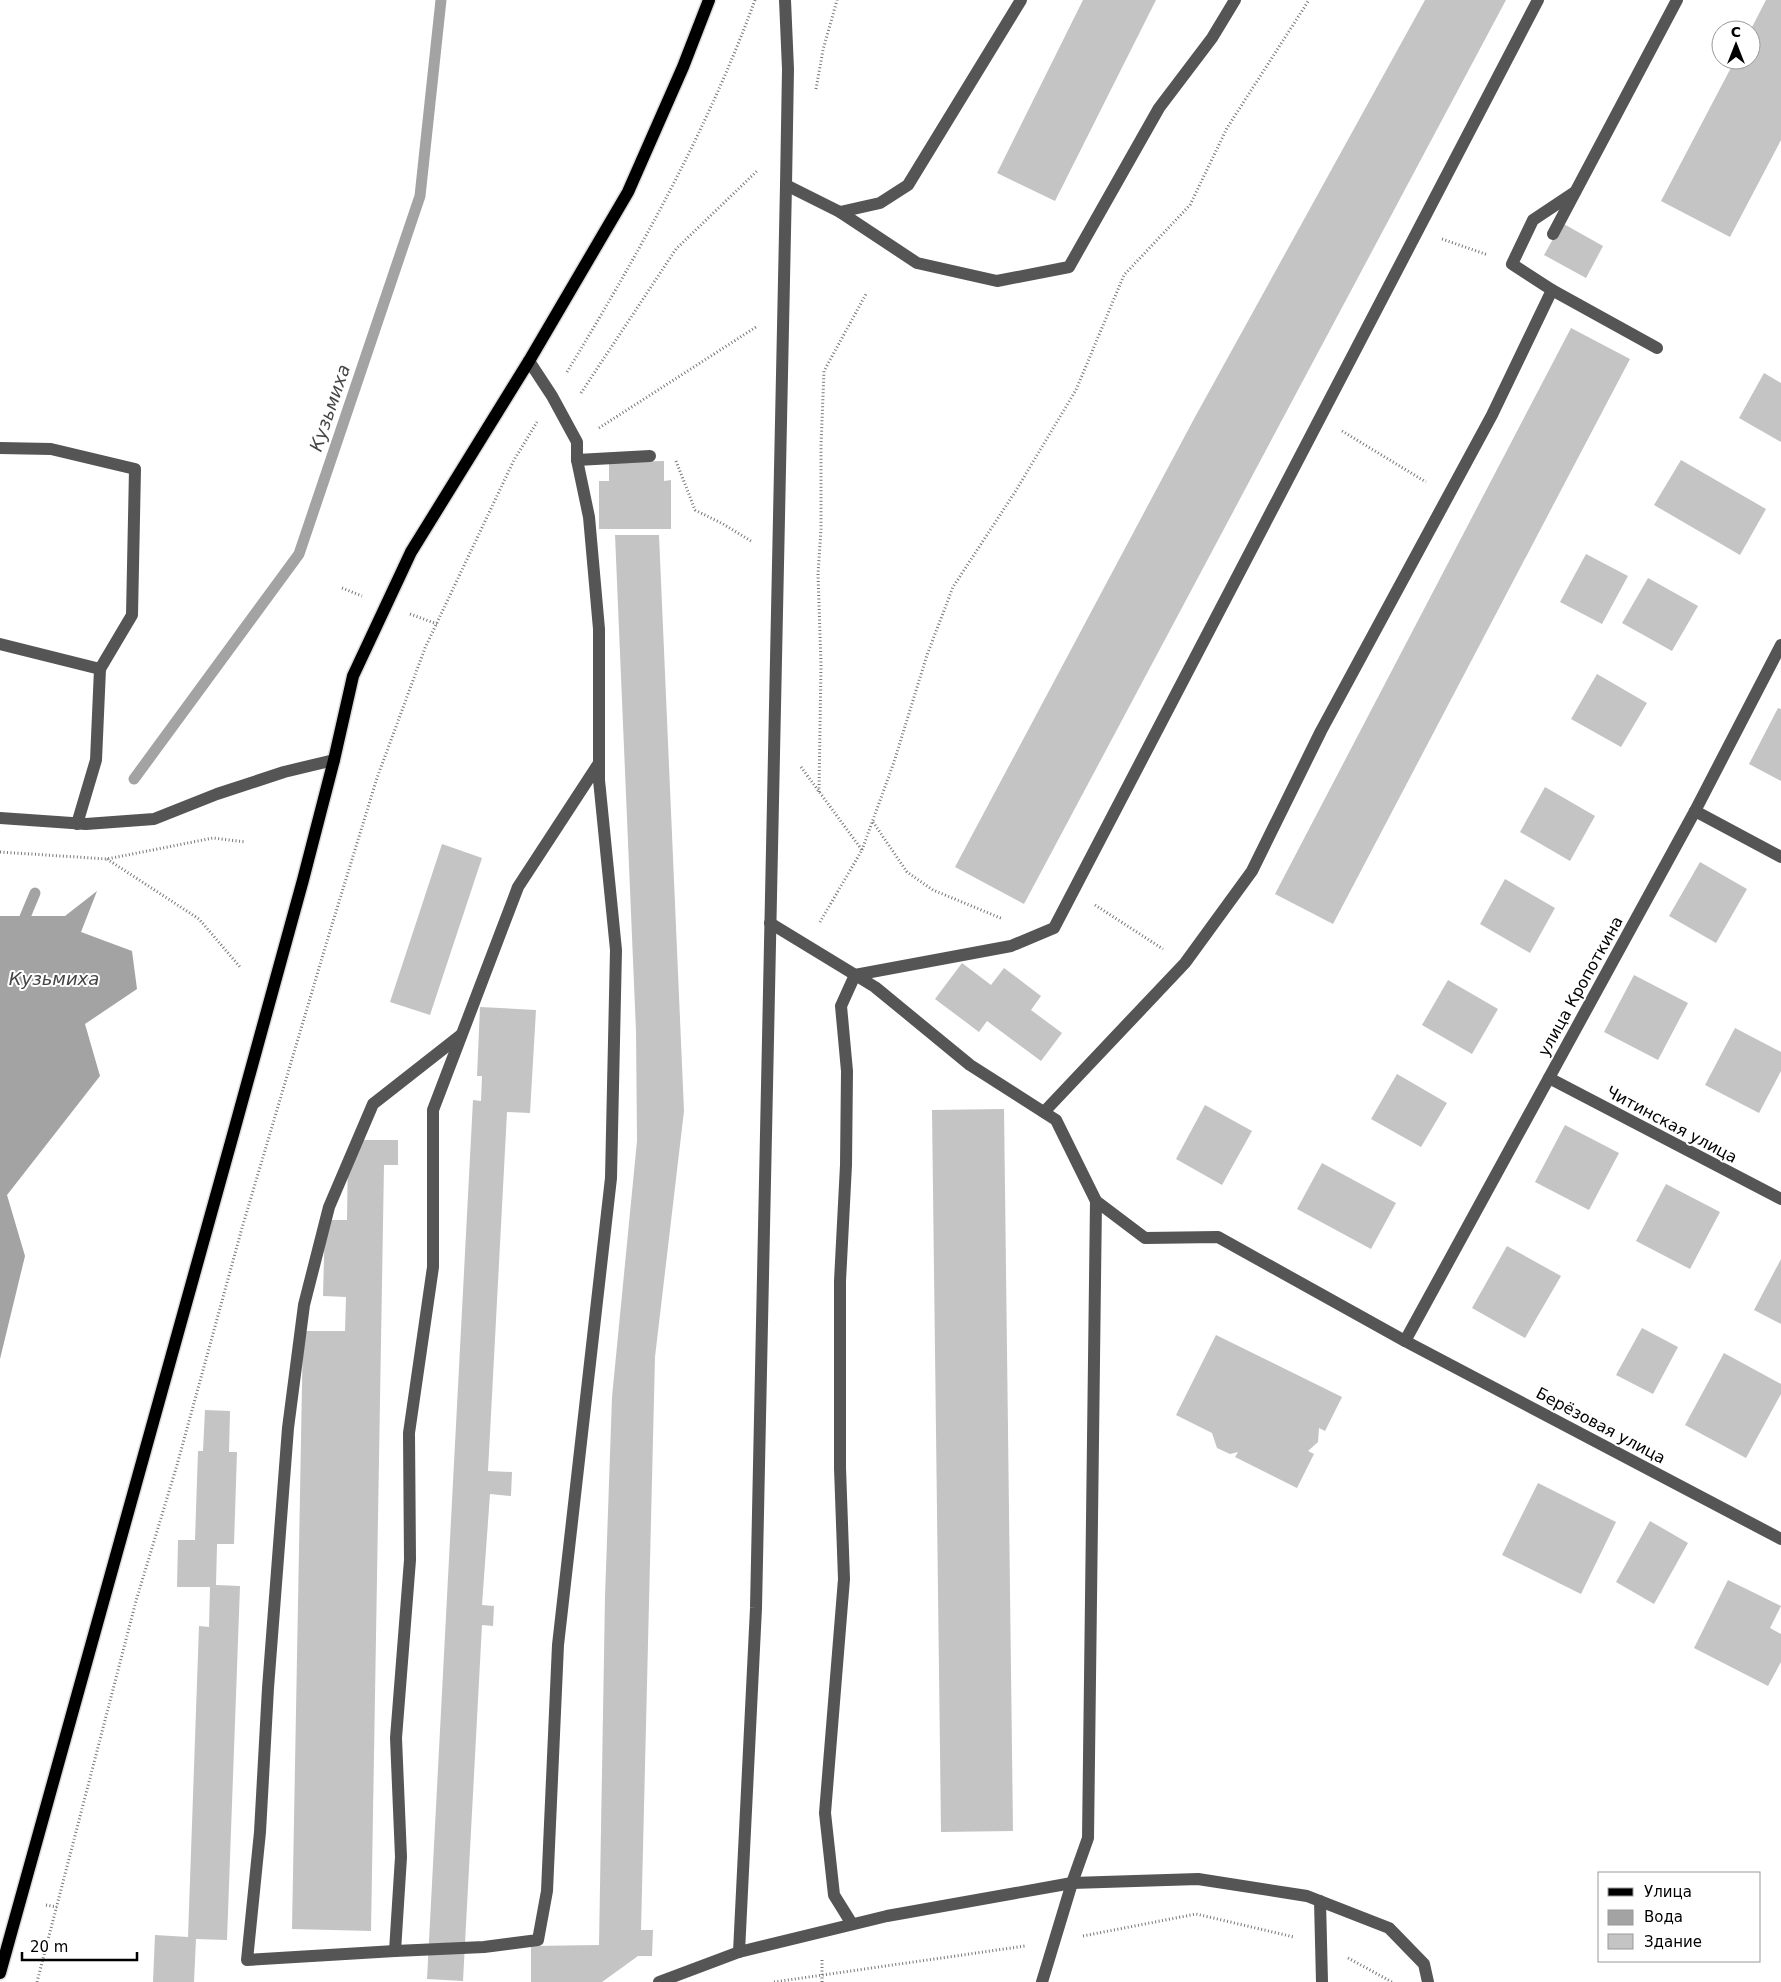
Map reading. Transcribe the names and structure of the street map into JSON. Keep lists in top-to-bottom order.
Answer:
{
  "streets": {
    "street": ["улица Кропоткина", "Читинская улица", "Берёзовая улица"]
  },
  "crossings": [
    ["улица Кропоткина", "Читинская улица"],
    ["улица Кропоткина", "Берёзовая улица"]
  ],
  "water": ["Кузьмиха"],
  "legend": ["Улица", "Вода", "Здание"],
  "scale_bar": "20 m",
  "north": "top"
}
